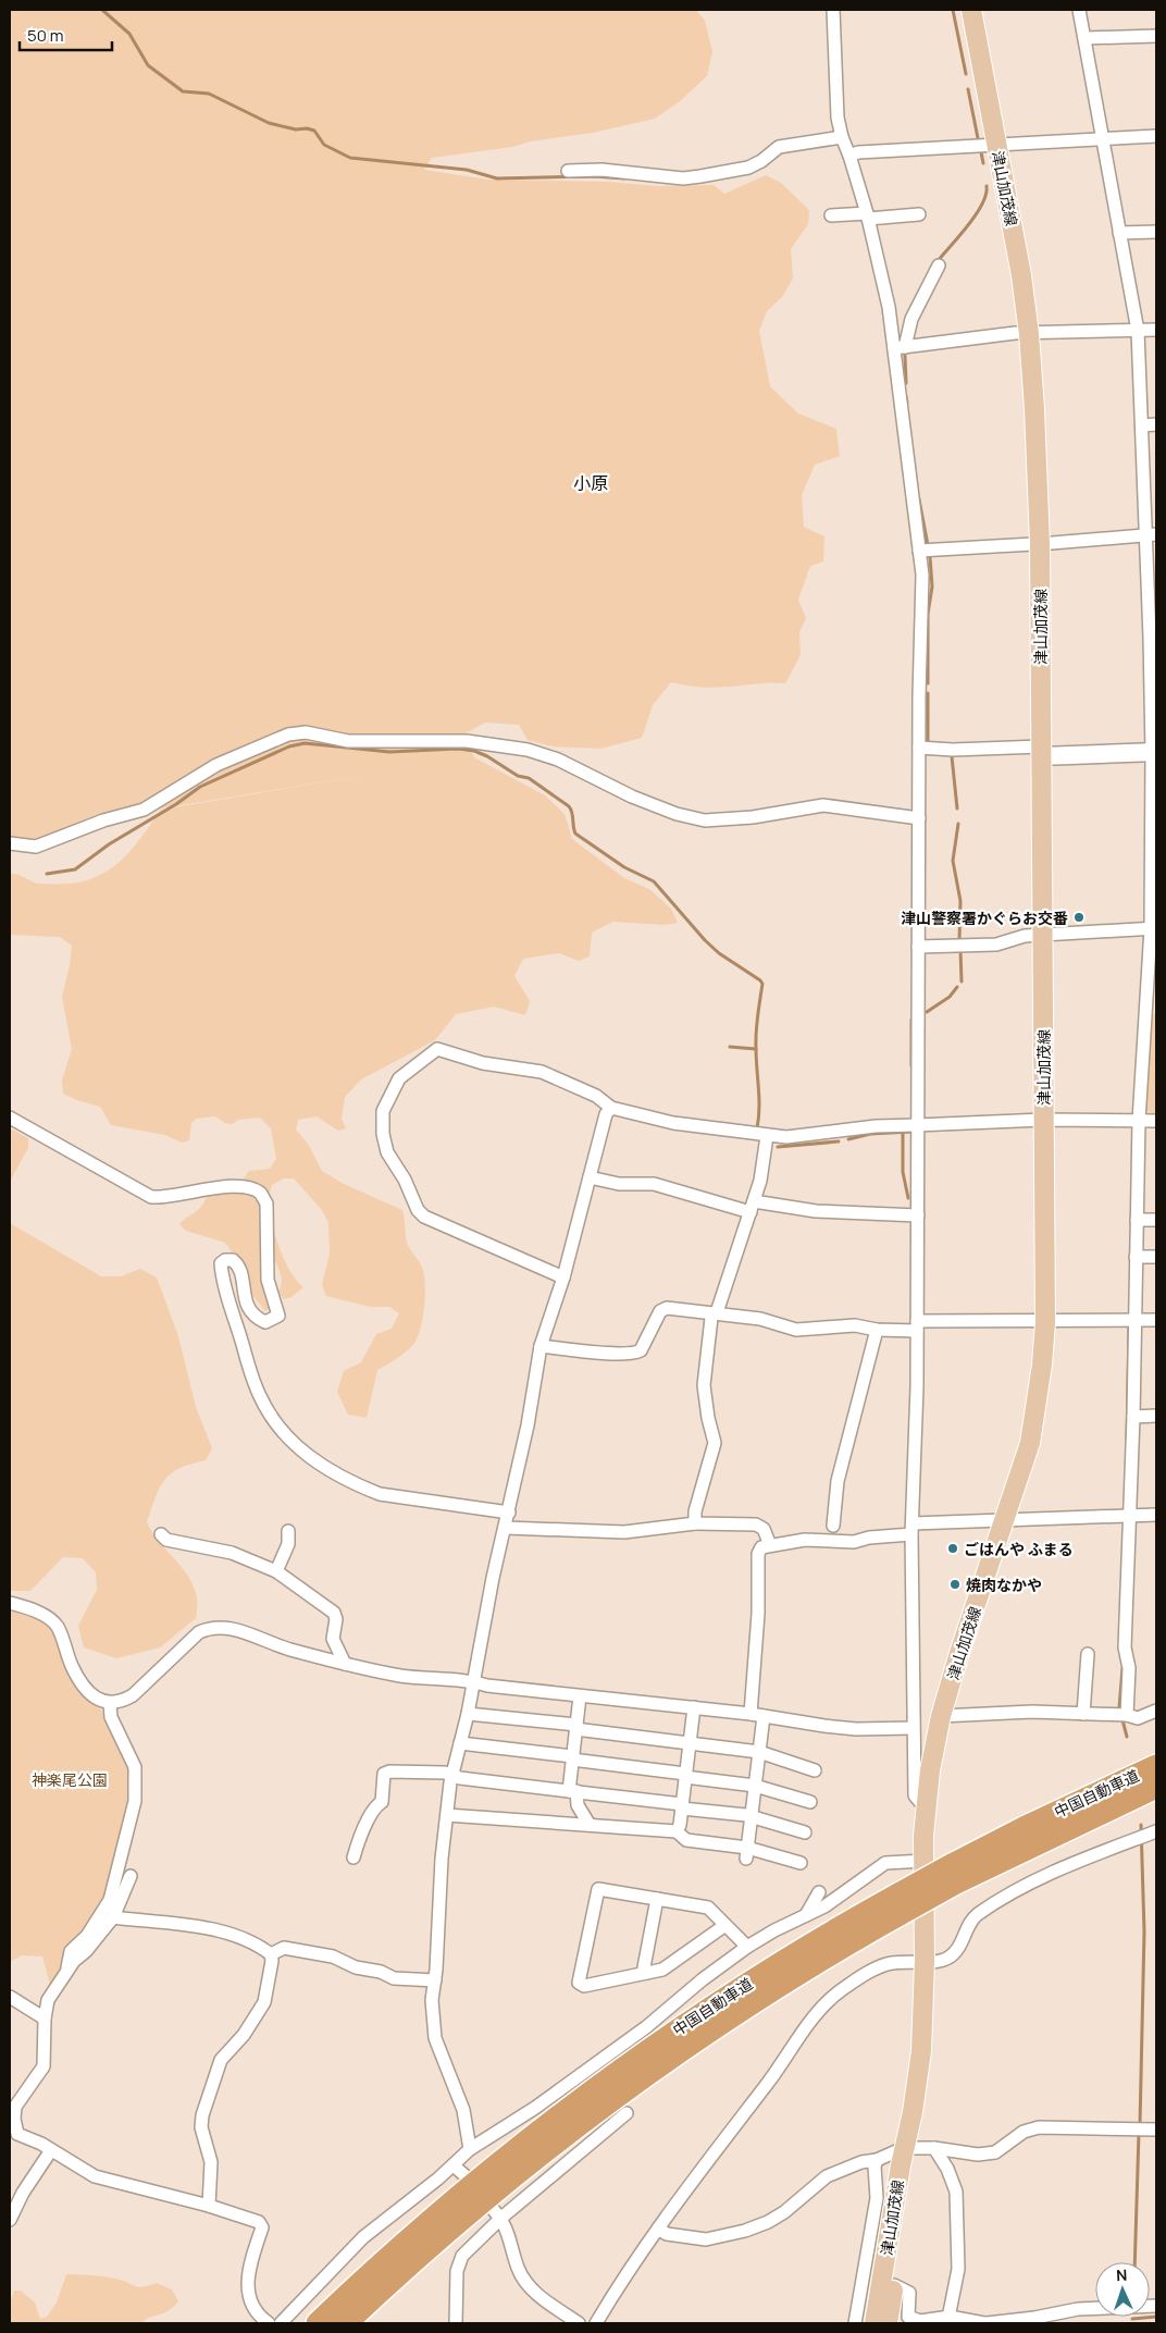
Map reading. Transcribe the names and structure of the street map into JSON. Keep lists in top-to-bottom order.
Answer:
{
  "streets": {
    "highway": ["中国自動車道"],
    "main road": ["津山加茂線"]
  },
  "districts": ["小原"],
  "parks": ["神楽尾公園"],
  "places": ["津山警察署かぐらお交番", "ごはんや ふまる", "焼肉なかや"],
  "scale_bar": "50 m",
  "north": "top"
}
